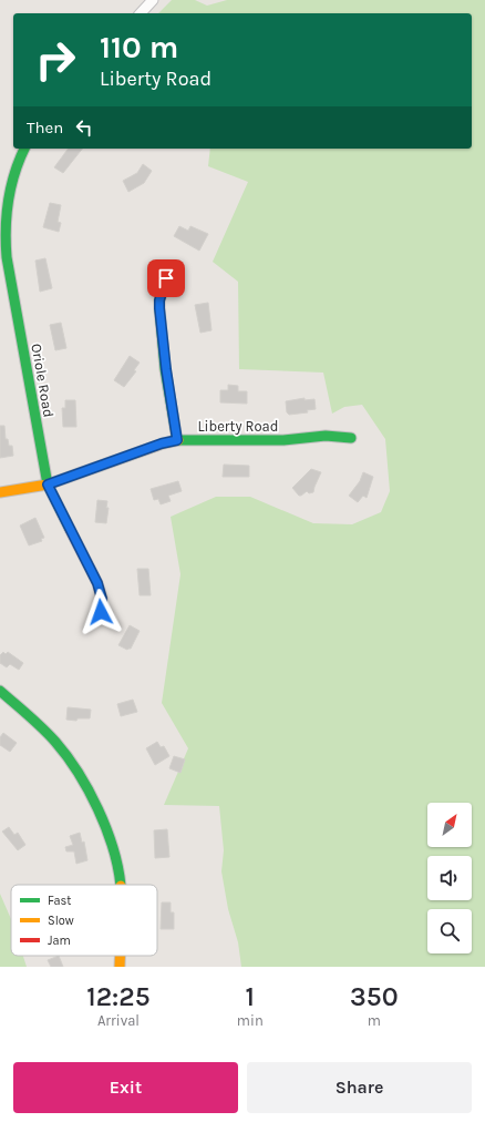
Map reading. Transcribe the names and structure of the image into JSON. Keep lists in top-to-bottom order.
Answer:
{
  "streets": {
    "street": ["Oriole Road", "Liberty Road"]
  },
  "crossings": [
    ["Oriole Road", "Liberty Road"]
  ],
  "legend": ["Fast", "Slow", "Jam"],
  "north": "top right",
  "page": {
    "turn": ["110 m", "Liberty Road"],
    "then": "Then",
    "eta": [
      "12:25",
      "Arrival",
      "1",
      "min",
      "350",
      "m"
    ],
    "buttons": ["Exit", "Share"]
  }
}
